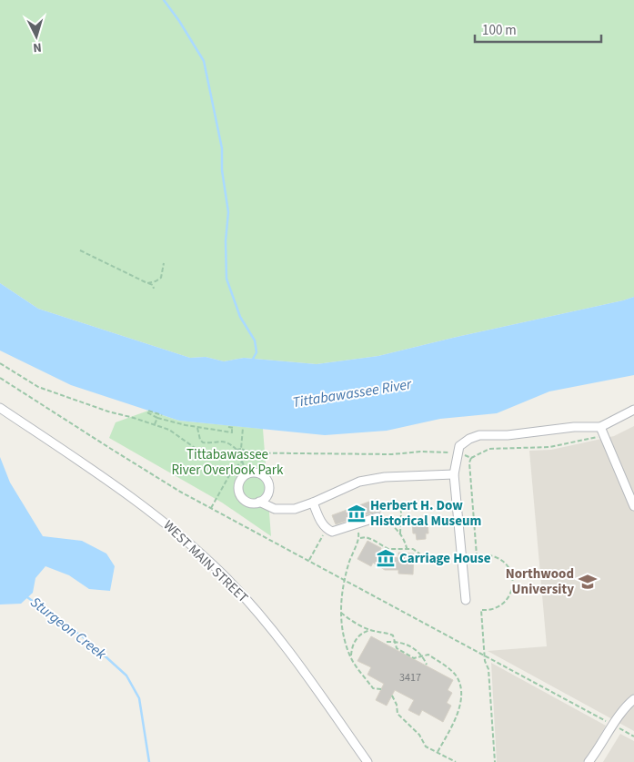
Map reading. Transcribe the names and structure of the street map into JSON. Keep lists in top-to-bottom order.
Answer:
{
  "streets": {
    "street": ["WEST MAIN STREET"]
  },
  "water": ["Tittabawassee River", "Sturgeon Creek"],
  "parks": ["Tittabawassee River Overlook Park"],
  "places": {
    "museum": ["Herbert H. Dow Historical Museum", "Carriage House"],
    "school or university": ["Northwood University"]
  },
  "house_numbers": ["3417"],
  "scale_bar": "100 m",
  "north": "bottom"
}
